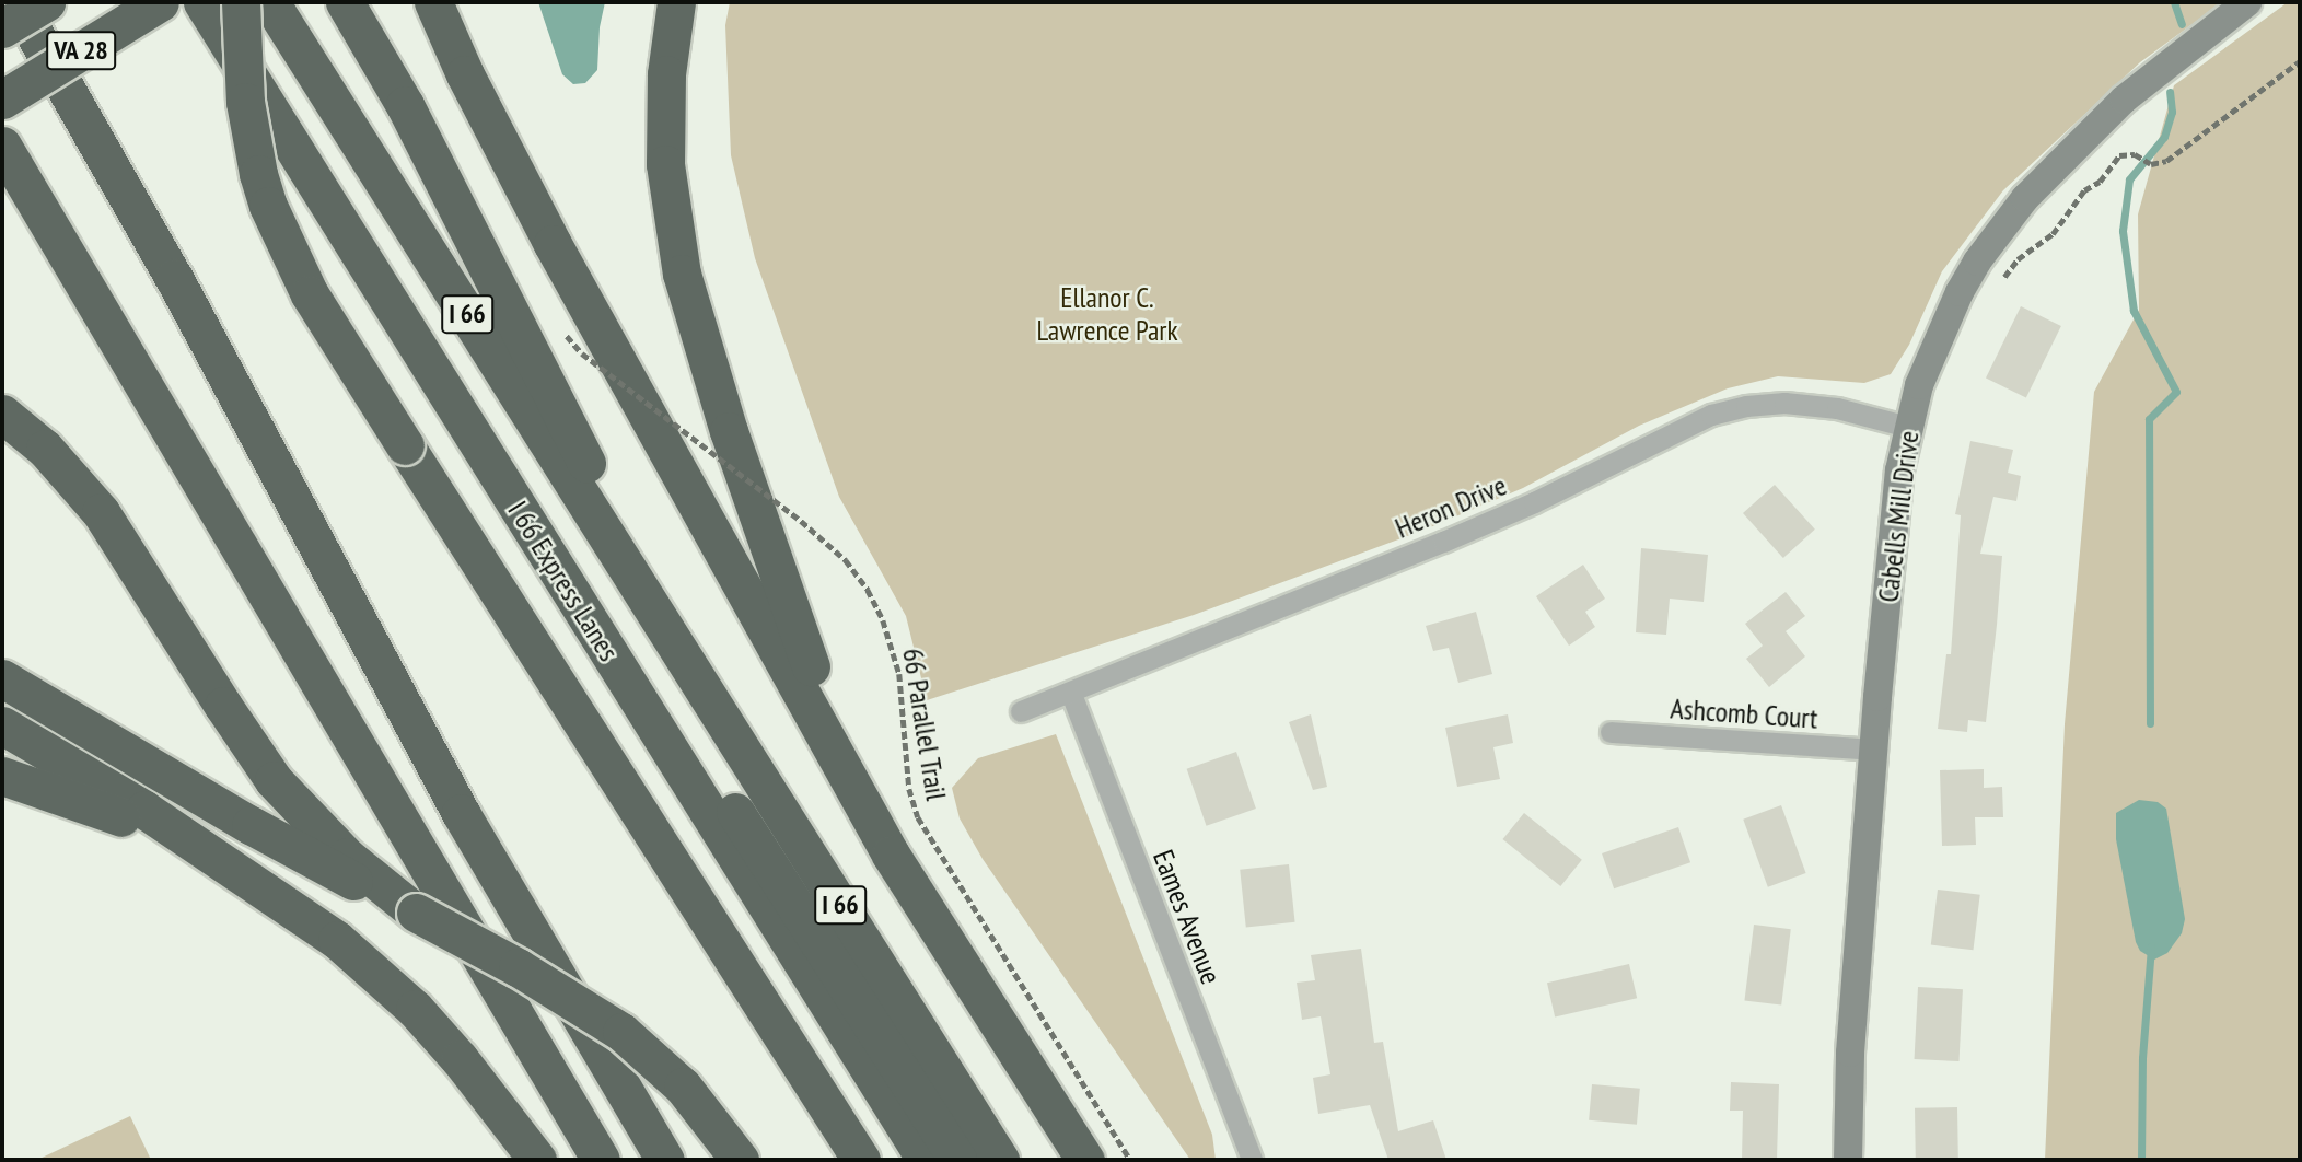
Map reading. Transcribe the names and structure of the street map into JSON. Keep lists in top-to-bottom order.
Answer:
{
  "streets": {
    "highway": ["VA 28", "I 66", "I 66 Express Lanes"],
    "street": [
      "Heron Drive",
      "Cabells Mill Drive",
      "Ashcomb Court",
      "Eames Avenue"
    ],
    "path": ["66 Parallel Trail"]
  },
  "crossings": [
    ["Heron Drive", "Cabells Mill Drive"],
    ["Heron Drive", "Eames Avenue"],
    ["Cabells Mill Drive", "Ashcomb Court"]
  ],
  "parks": ["Ellanor C. Lawrence Park"]
}
